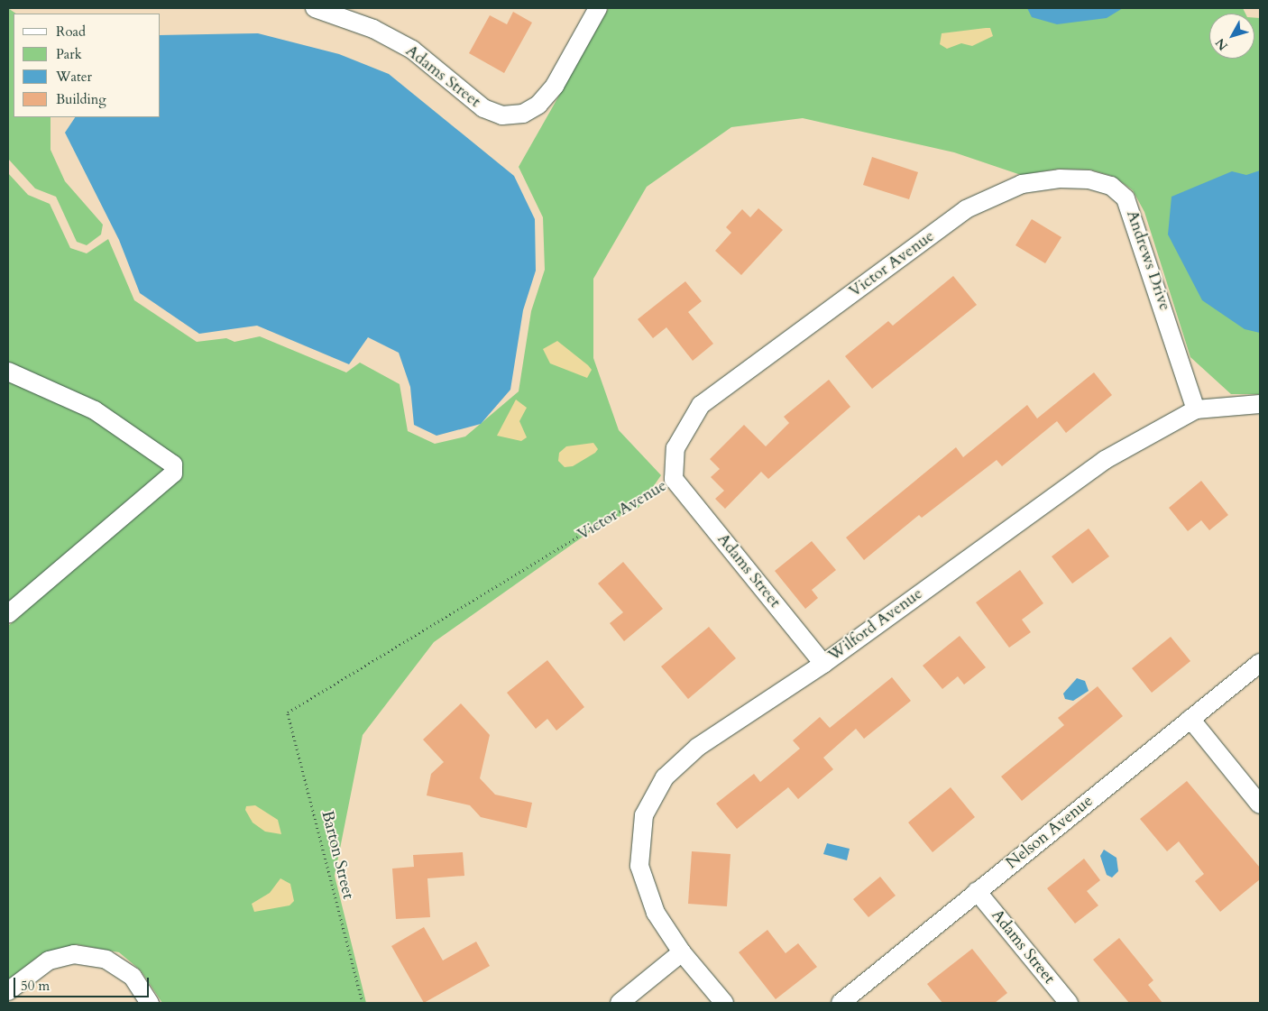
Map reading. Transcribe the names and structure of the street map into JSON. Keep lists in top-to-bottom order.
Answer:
{
  "streets": {
    "street": [
      "Adams Street",
      "Andrews Drive",
      "Victor Avenue",
      "Wilford Avenue",
      "Nelson Avenue"
    ],
    "path": ["Barton Street"]
  },
  "crossings": [
    ["Adams Street", "Victor Avenue"],
    ["Adams Street", "Wilford Avenue"],
    ["Adams Street", "Nelson Avenue"],
    ["Andrews Drive", "Victor Avenue"],
    ["Andrews Drive", "Wilford Avenue"],
    ["Victor Avenue", "Barton Street"]
  ],
  "legend": [
    "Road",
    "Park",
    "Water",
    "Building"
  ],
  "scale_bar": "50 m",
  "north": "bottom left"
}
